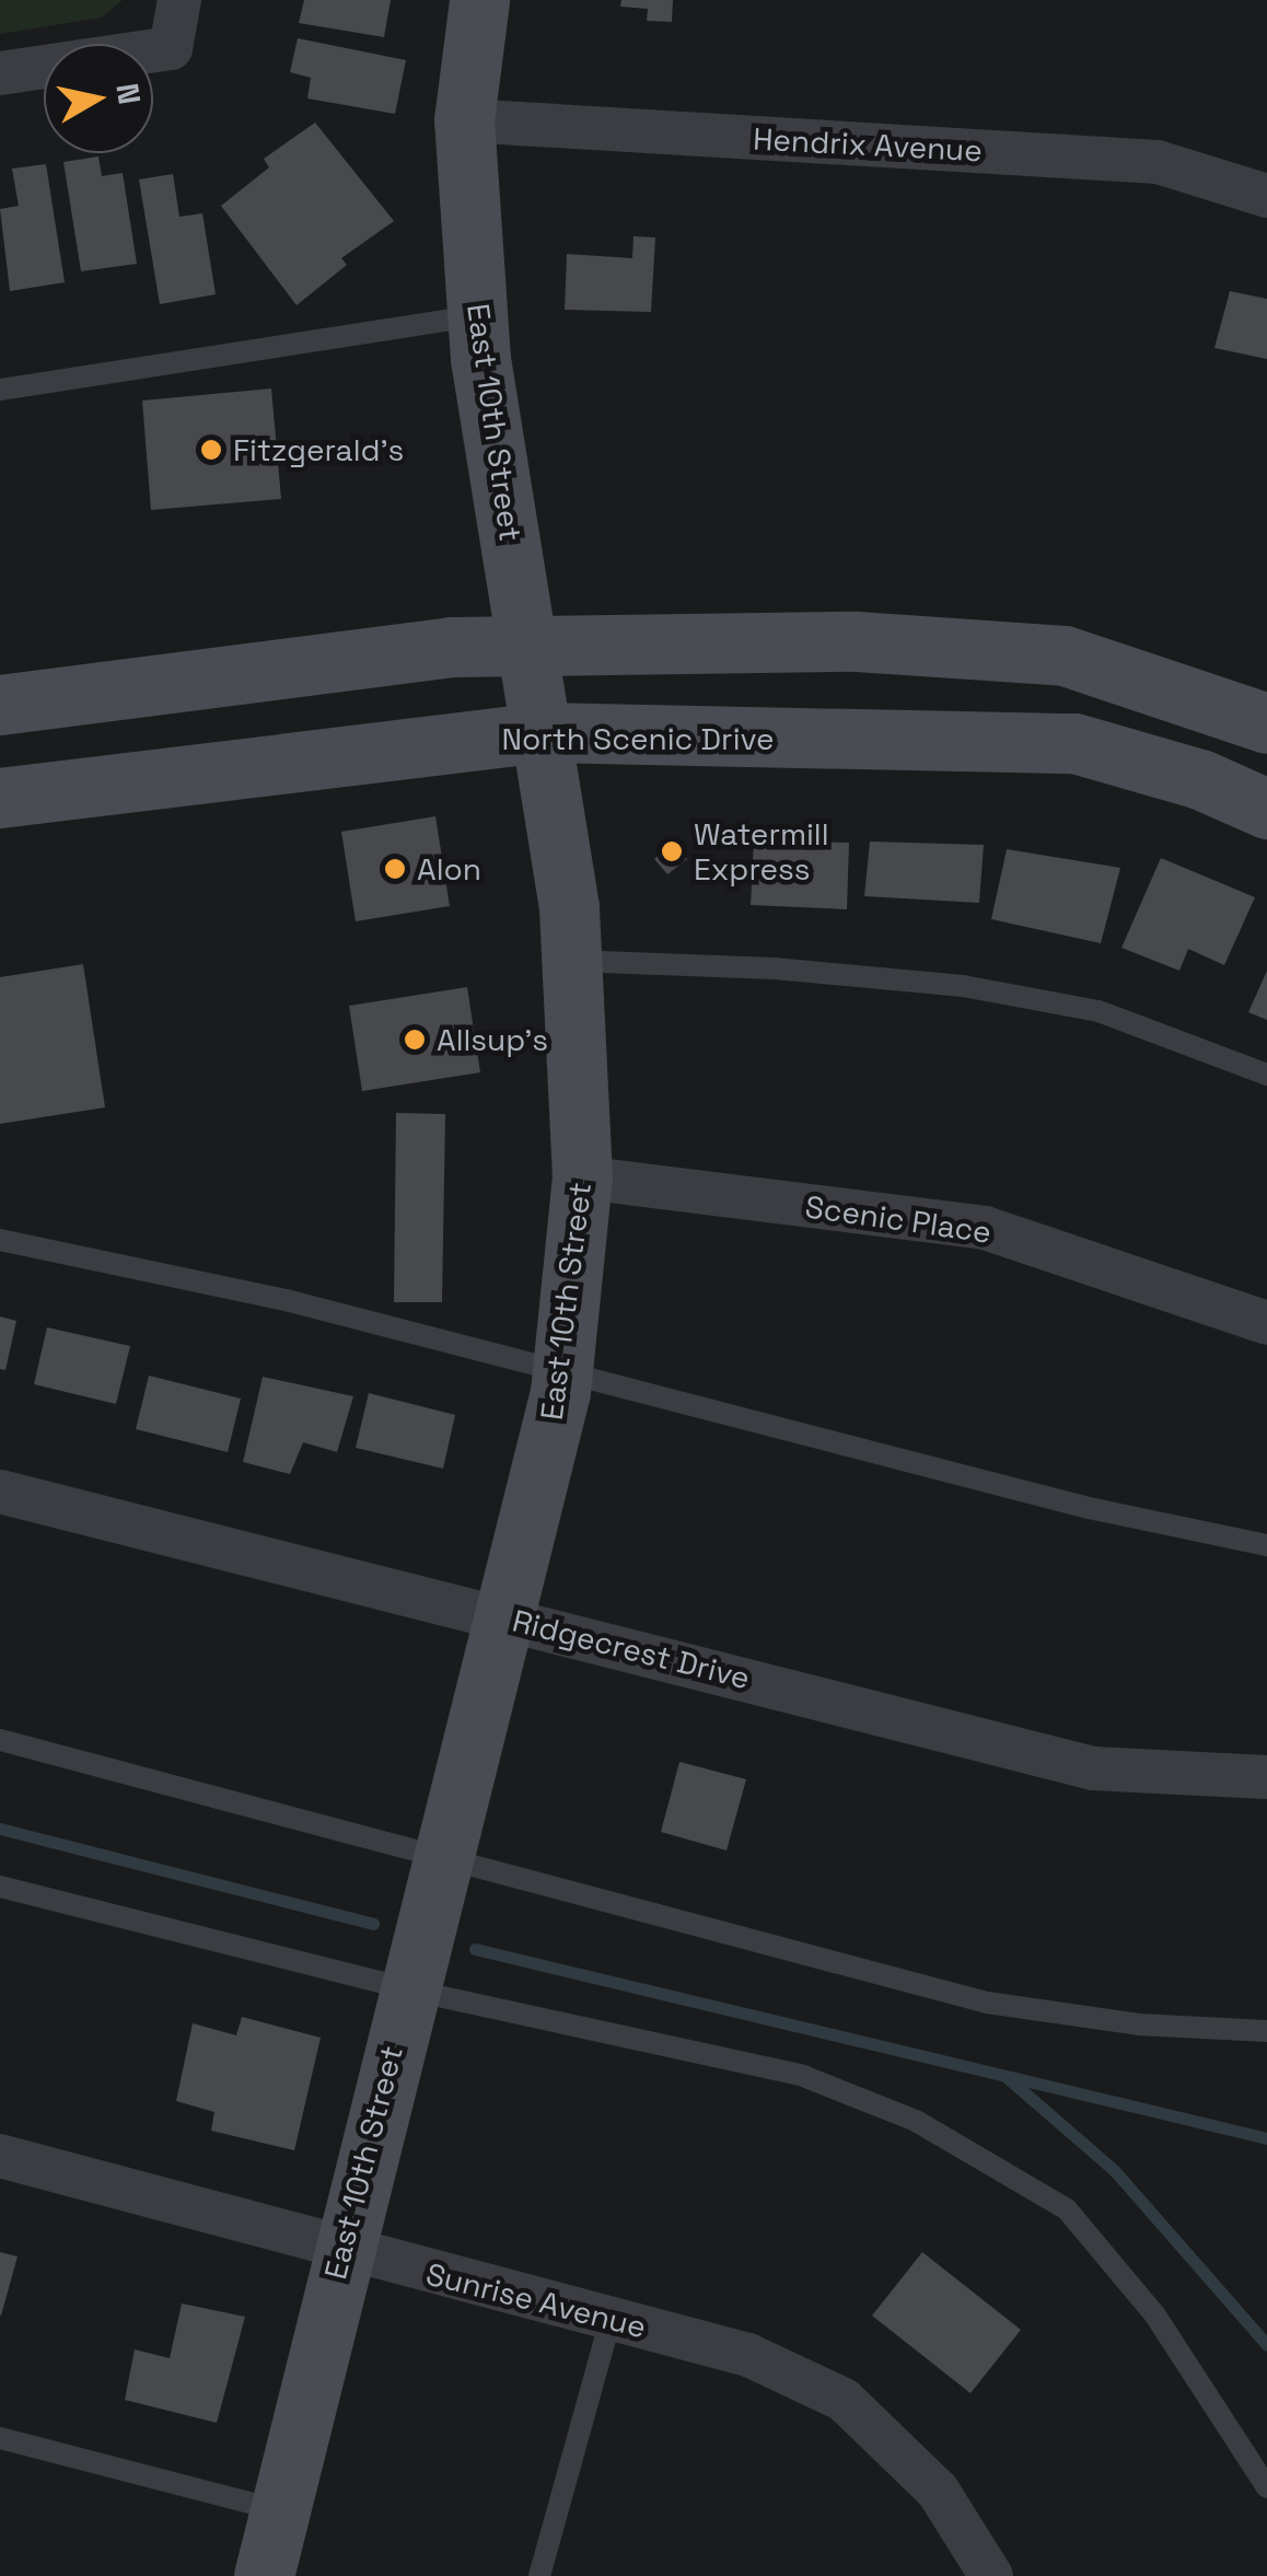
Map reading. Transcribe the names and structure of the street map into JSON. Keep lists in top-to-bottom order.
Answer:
{
  "streets": {
    "main road": ["East 10th Street", "North Scenic Drive"],
    "street": [
      "Hendrix Avenue",
      "Scenic Place",
      "Ridgecrest Drive",
      "Sunrise Avenue"
    ]
  },
  "crossings": [
    ["Hendrix Avenue", "East 10th Street"],
    ["East 10th Street", "North Scenic Drive"],
    ["East 10th Street", "Scenic Place"],
    ["East 10th Street", "Ridgecrest Drive"],
    ["East 10th Street", "Sunrise Avenue"]
  ],
  "places": [
    "Fitzgerald's",
    "Watermill Express",
    "Alon",
    "Allsup's"
  ],
  "north": "right"
}
